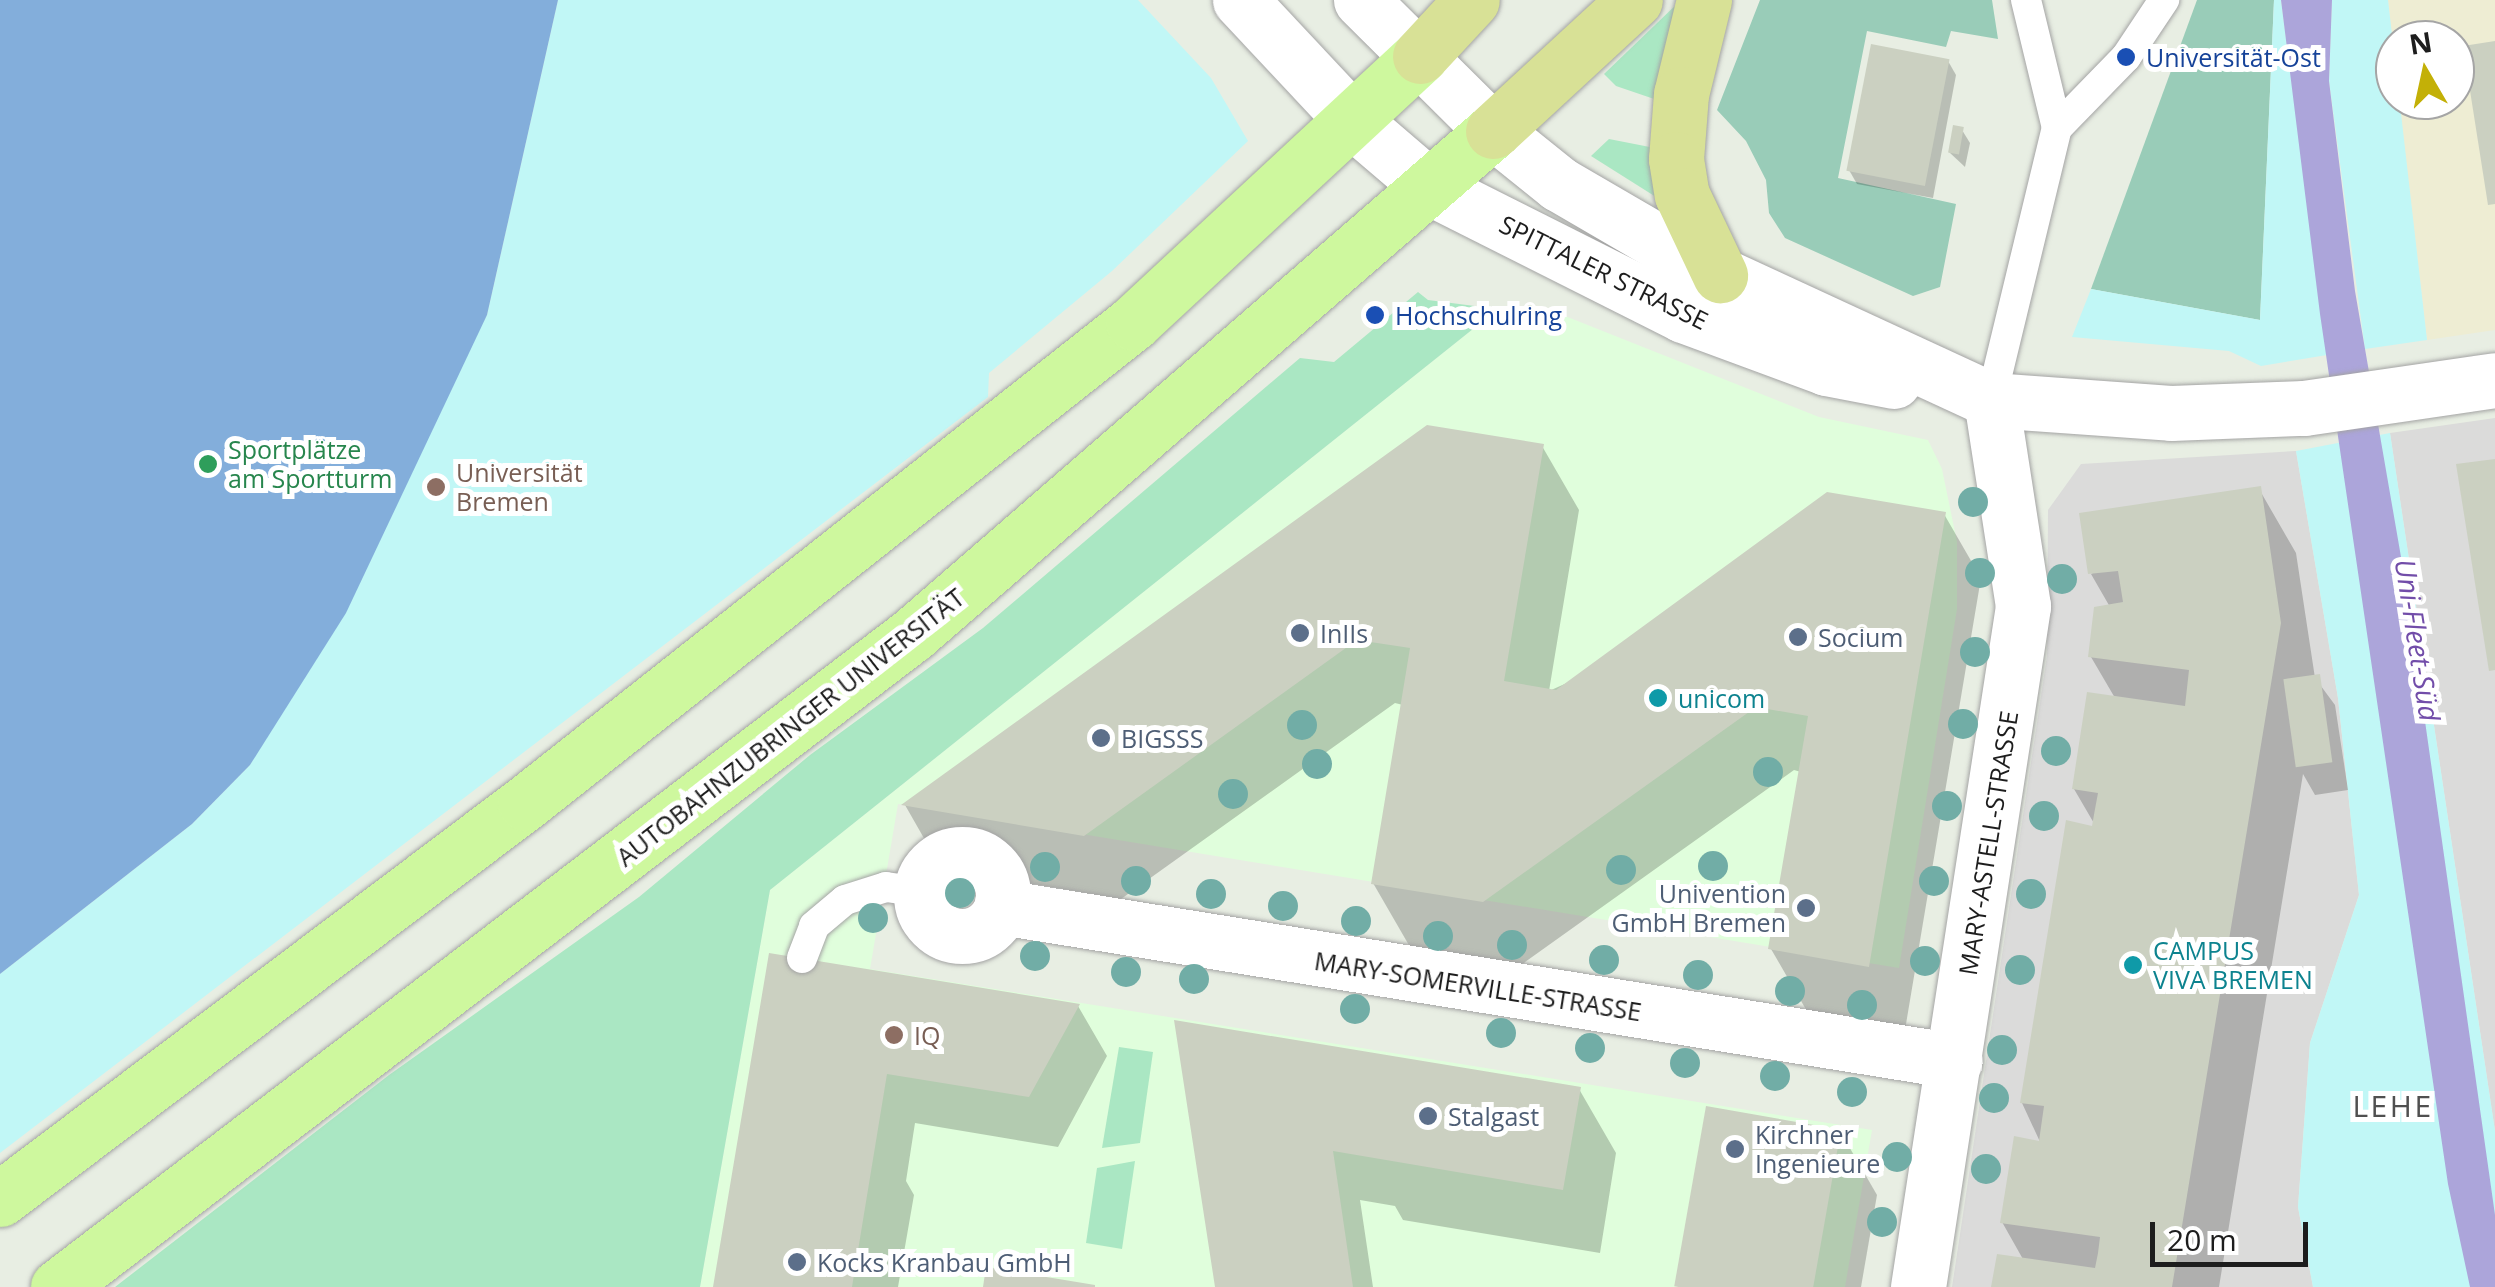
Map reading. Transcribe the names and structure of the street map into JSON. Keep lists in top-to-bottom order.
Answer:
{
  "streets": {
    "main road": ["AUTOBAHNZUBRINGER UNIVERSITÄT"],
    "street": ["SPITTALER STRASSE", "MARY-ASTELL-STRASSE", "MARY-SOMERVILLE-STRASSE"]
  },
  "crossings": [
    ["SPITTALER STRASSE", "AUTOBAHNZUBRINGER UNIVERSITÄT"],
    ["SPITTALER STRASSE", "MARY-ASTELL-STRASSE"],
    ["MARY-ASTELL-STRASSE", "MARY-SOMERVILLE-STRASSE"]
  ],
  "districts": ["LEHE"],
  "water": ["Uni-Fleet-Süd"],
  "places": [
    "Universität-Ost",
    "Hochschulring",
    "Sportplätze am Sportturm",
    "Universität Bremen",
    "InIIs",
    "Socium",
    "unicom",
    "BIGSSS",
    "Univention GmbH Bremen",
    "CAMPUS VIVA BREMEN",
    "IQ",
    "Stalgast",
    "Kirchner Ingenieure",
    "Kocks Kranbau GmbH"
  ],
  "scale_bar": "20 m",
  "north": "top"
}
